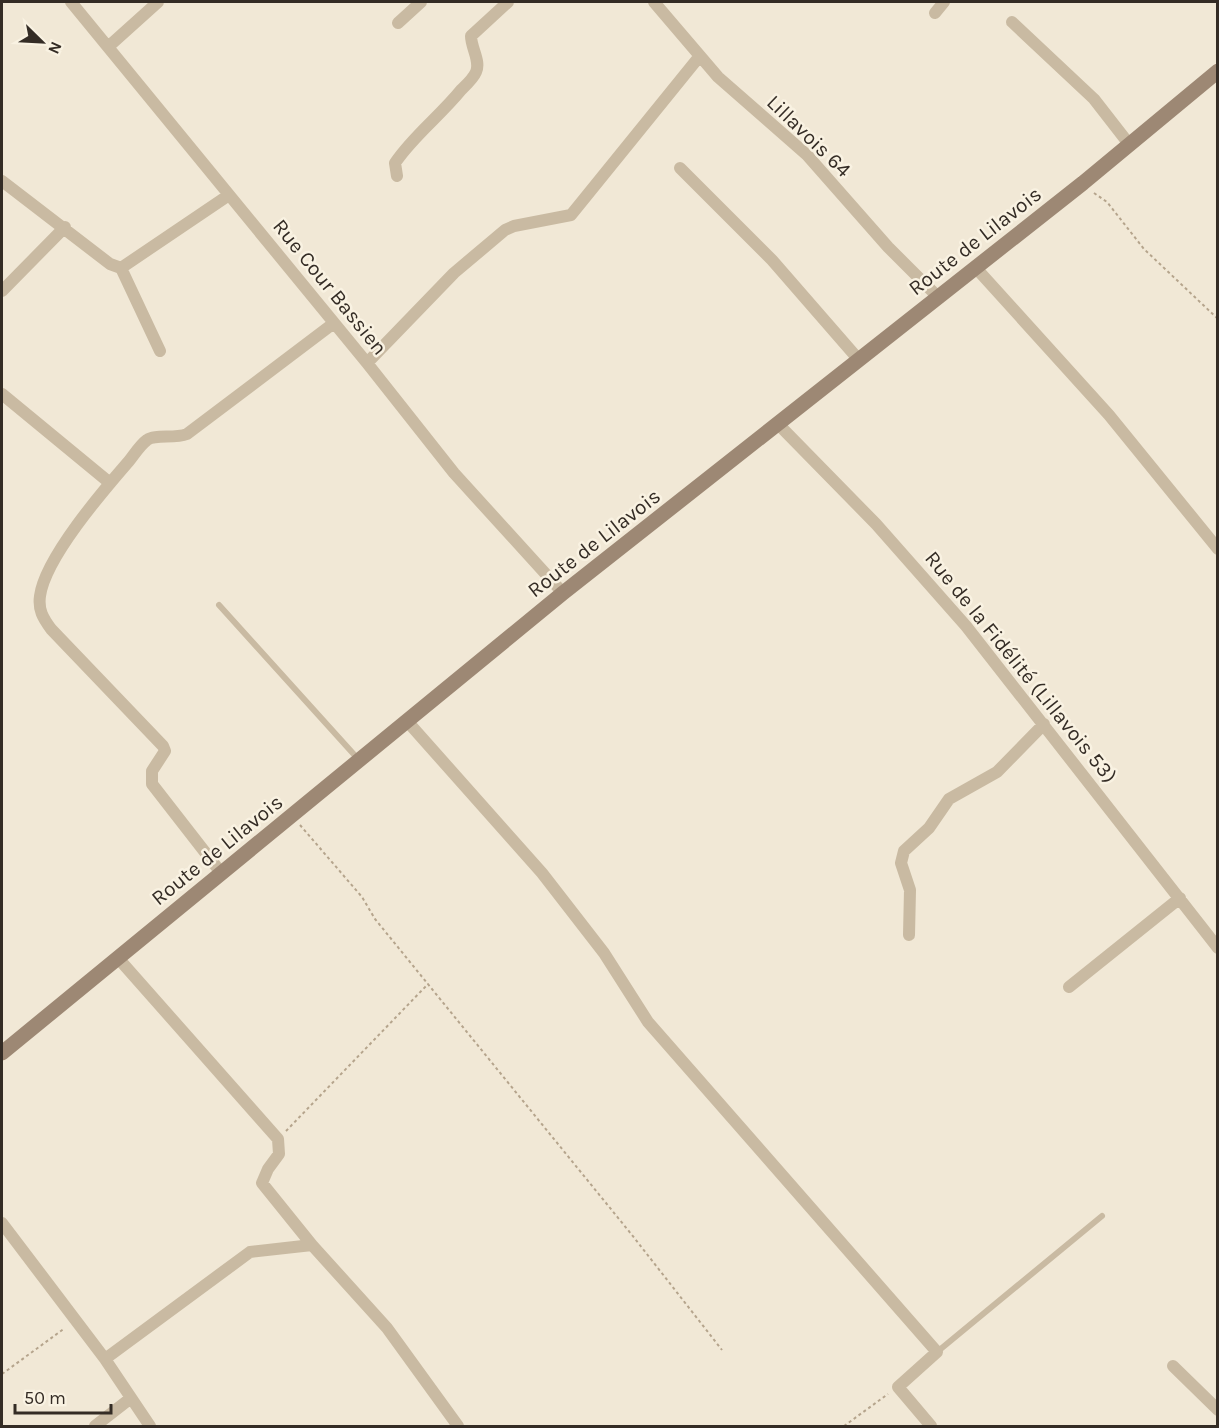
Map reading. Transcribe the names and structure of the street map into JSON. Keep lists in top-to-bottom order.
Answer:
{
  "streets": {
    "main road": ["Route de Lilavois"],
    "street": ["Lillavois 64", "Rue Cour Bassien", "Rue de la Fidélité (Lillavois 53)"]
  },
  "crossings": [
    ["Lillavois 64", "Route de Lilavois"],
    ["Route de Lilavois", "Rue Cour Bassien"],
    ["Route de Lilavois", "Rue de la Fidélité (Lillavois 53)"]
  ],
  "scale_bar": "50 m",
  "north": "bottom right"
}
